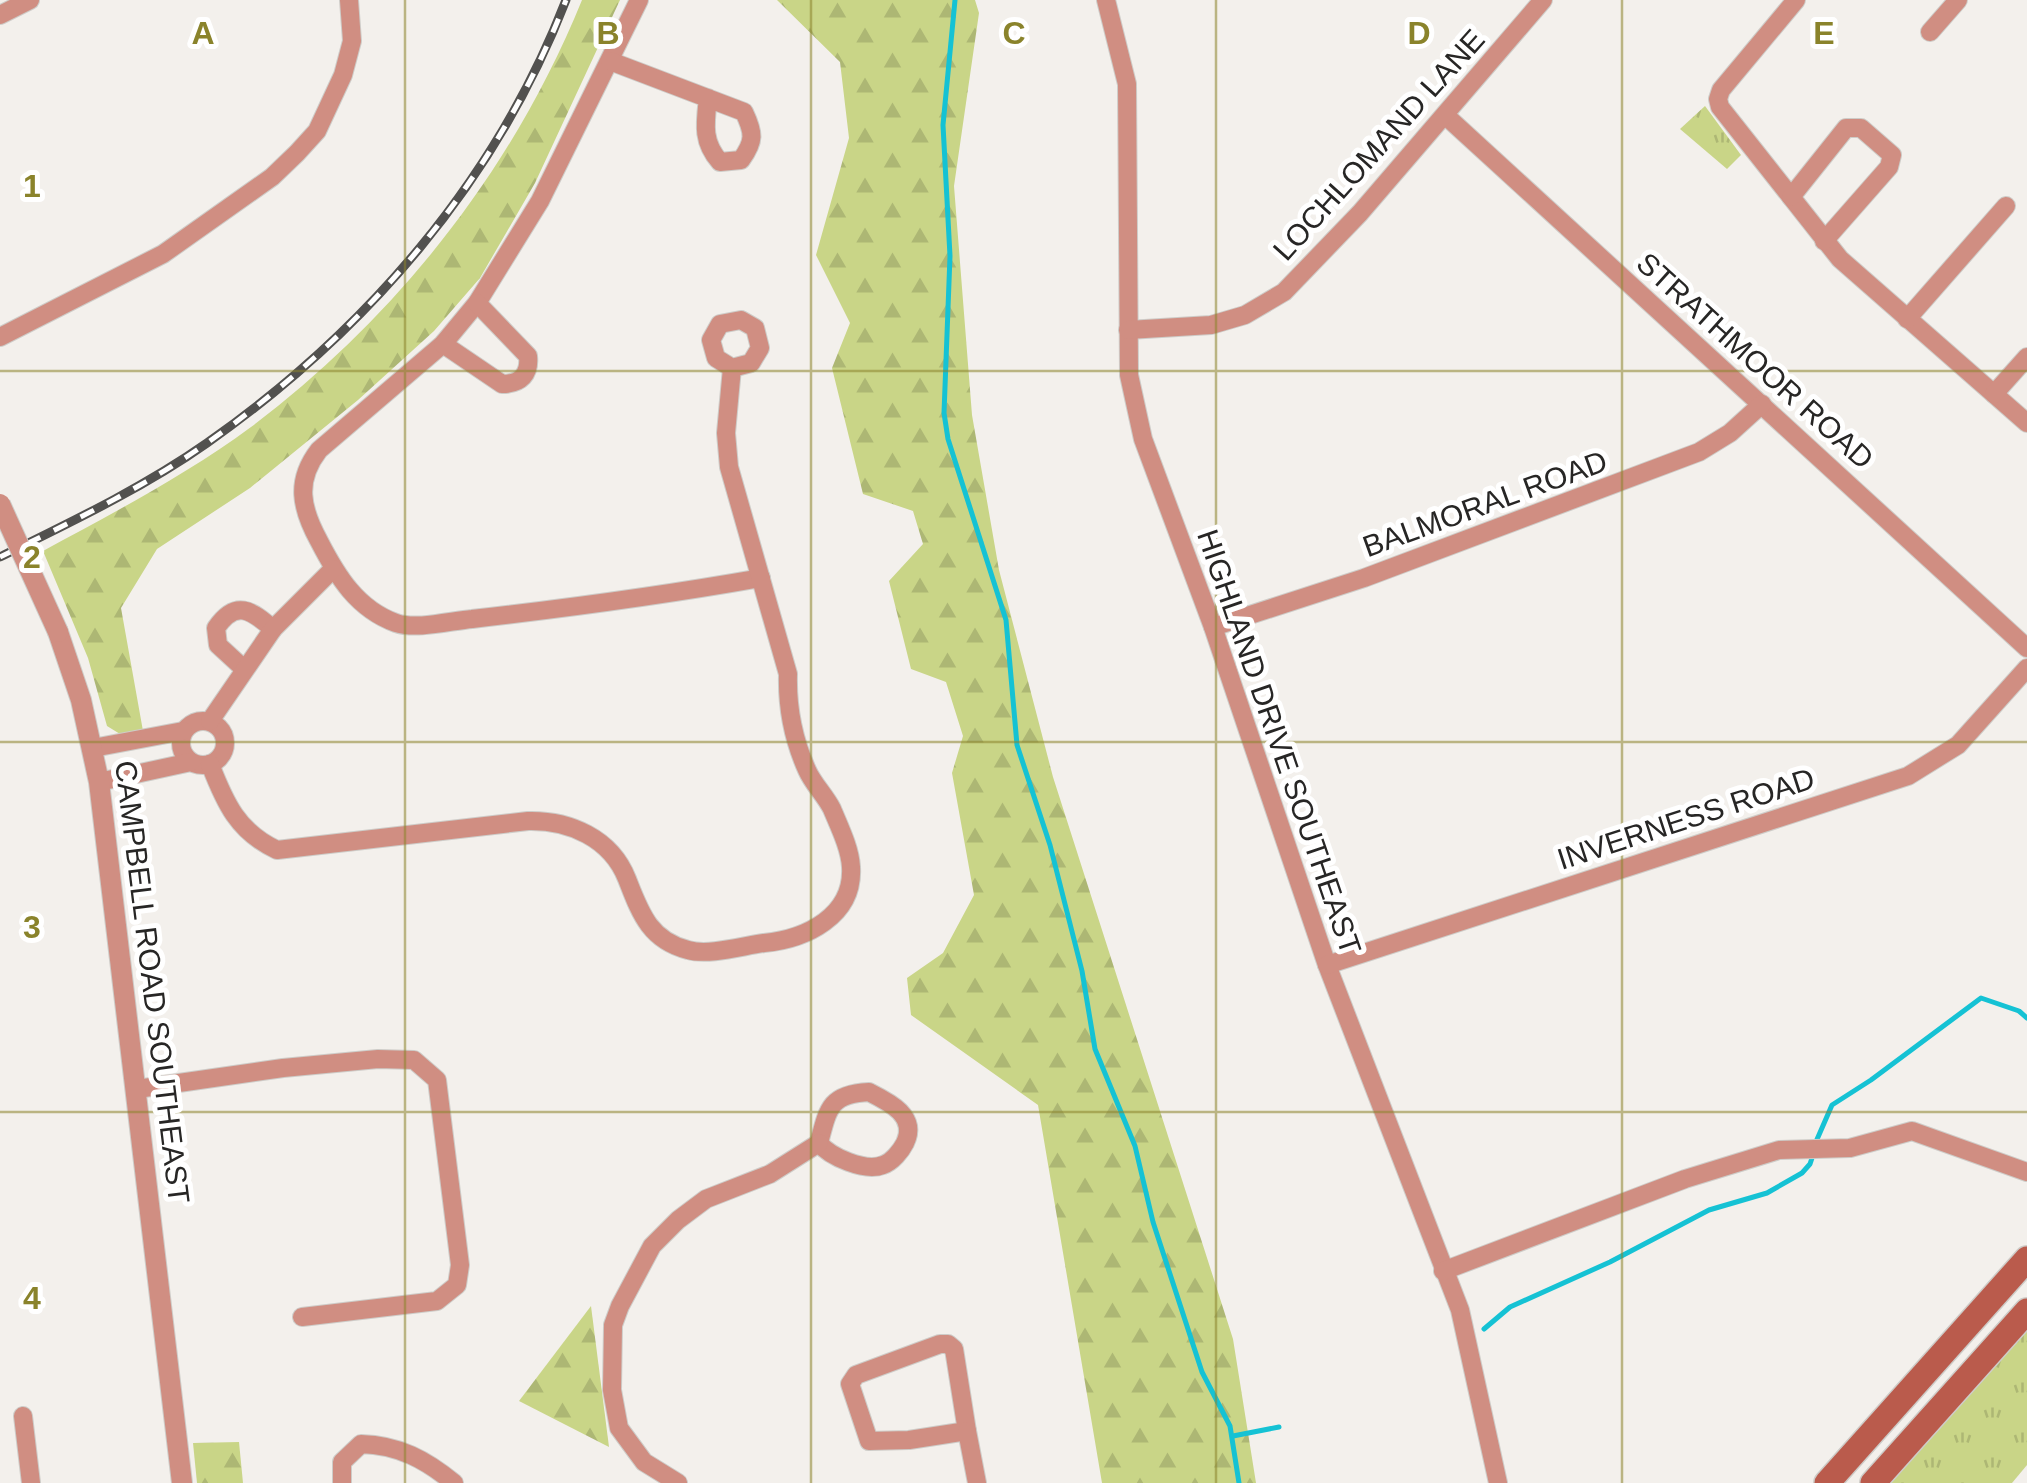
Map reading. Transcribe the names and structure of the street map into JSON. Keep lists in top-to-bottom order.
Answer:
{
  "streets": {
    "street": [
      "LOCHLOMAND LANE",
      "STRATHMOOR ROAD",
      "BALMORAL ROAD",
      "HIGHLAND DRIVE SOUTHEAST",
      "INVERNESS ROAD",
      "CAMPBELL ROAD SOUTHEAST"
    ]
  },
  "crossings": [
    ["LOCHLOMAND LANE", "STRATHMOOR ROAD"],
    ["LOCHLOMAND LANE", "HIGHLAND DRIVE SOUTHEAST"],
    ["STRATHMOOR ROAD", "BALMORAL ROAD"],
    ["BALMORAL ROAD", "HIGHLAND DRIVE SOUTHEAST"],
    ["HIGHLAND DRIVE SOUTHEAST", "INVERNESS ROAD"]
  ],
  "grid": {
    "columns": [
      "A",
      "B",
      "C",
      "D",
      "E"
    ],
    "rows": [
      "1",
      "2",
      "3",
      "4"
    ]
  }
}
